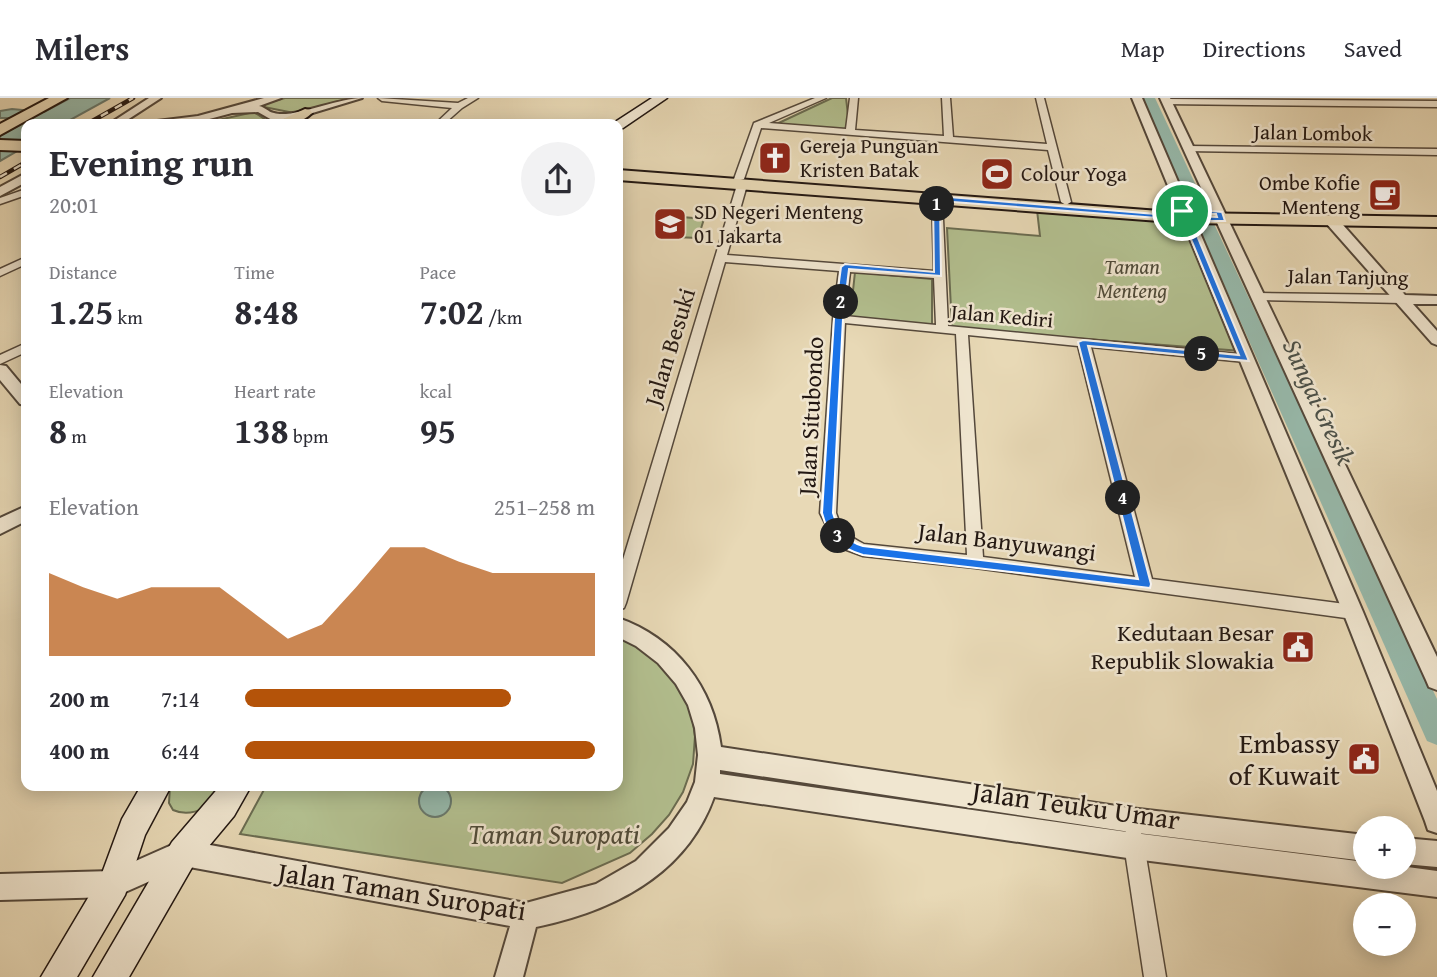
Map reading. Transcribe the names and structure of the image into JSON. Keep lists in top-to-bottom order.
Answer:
{
  "streets": {
    "street": [
      "Jalan Lombok",
      "Jalan Tanjung",
      "Jalan Kediri",
      "Jalan Besuki",
      "Jalan Situbondo",
      "Jalan Banyuwangi",
      "Jalan Teuku Umar",
      "Jalan Taman Suropati"
    ]
  },
  "crossings": [
    ["Jalan Kediri", "Jalan Situbondo"],
    ["Jalan Situbondo", "Jalan Banyuwangi"],
    ["Jalan Teuku Umar", "Jalan Taman Suropati"]
  ],
  "water": ["Sungai Gresik"],
  "parks": ["Taman Menteng", "Taman Suropati"],
  "places": {
    "church": ["Gereja Punguan Kristen Batak"],
    "sports": ["Colour Yoga"],
    "cafe": ["Ombe Kofie Menteng"],
    "school or university": ["SD Negeri Menteng 01 Jakarta"],
    "public building": ["Kedutaan Besar Republik Slowakia", "Embassy of Kuwait"]
  },
  "page": {
    "header": "Milers",
    "nav": ["Map", "Directions", "Saved"],
    "heading": ["Evening run", "20:01"],
    "pins": [
      "1",
      "2",
      "5",
      "4",
      "3"
    ],
    "stats": [
      ["Distance", "1.25 km"],
      ["Time", "8:48"],
      ["Pace", "7:02 /km"],
      ["Elevation", "8 m"],
      ["Heart rate", "138 bpm"],
      ["kcal", "95"]
    ],
    "chart": ["Elevation", "251–258 m"],
    "list": [
      {
        "name": "200 m",
        "note": "7:14"
      },
      {
        "name": "400 m",
        "note": "6:44"
      }
    ],
    "map_buttons": ["+", "−"]
  }
}
